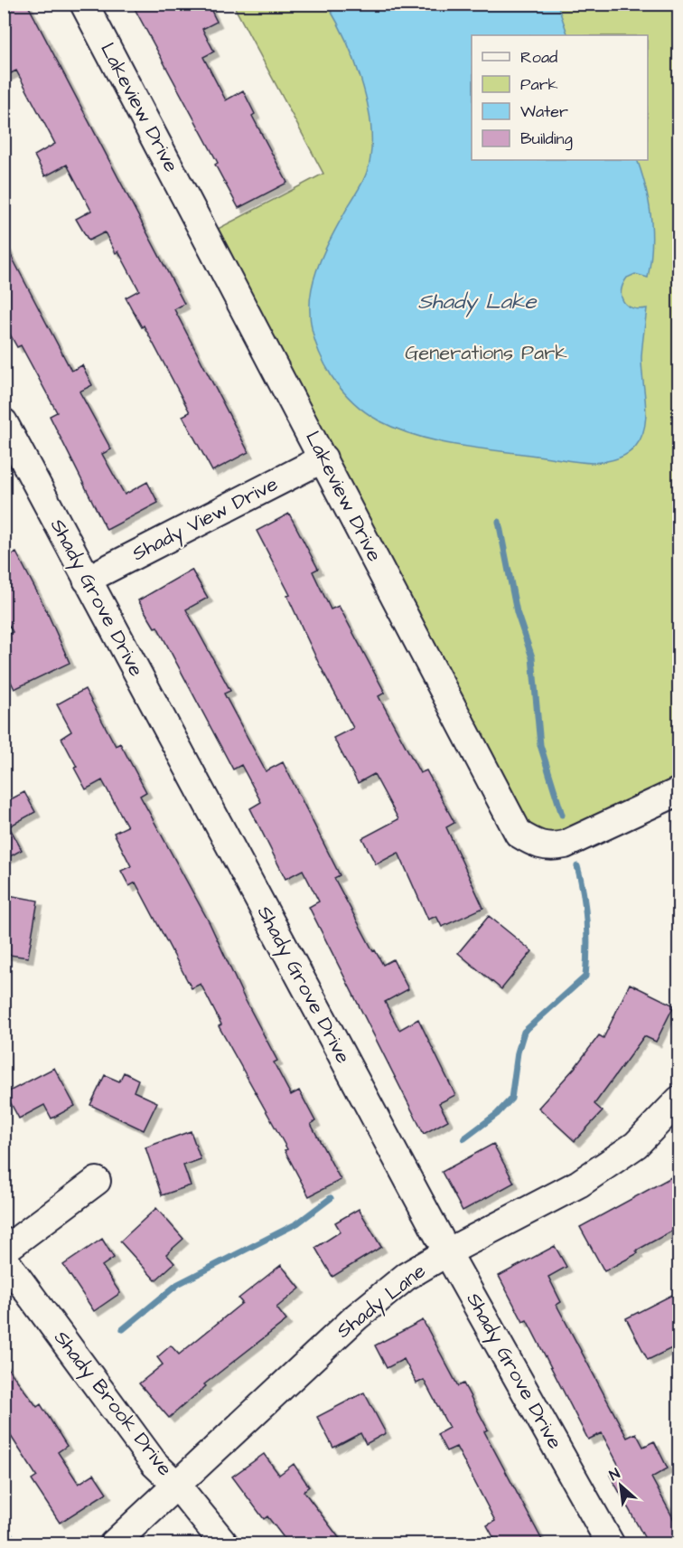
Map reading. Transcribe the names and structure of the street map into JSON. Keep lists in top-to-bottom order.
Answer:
{
  "streets": {
    "street": [
      "Lakeview Drive",
      "Shady View Drive",
      "Shady Grove Drive",
      "Shady Lane",
      "Shady Brook Drive"
    ]
  },
  "crossings": [
    ["Lakeview Drive", "Shady View Drive"],
    ["Shady View Drive", "Shady Grove Drive"],
    ["Shady Grove Drive", "Shady Lane"],
    ["Shady Lane", "Shady Brook Drive"]
  ],
  "water": ["Shady Lake"],
  "parks": ["Generations Park"],
  "legend": [
    "Road",
    "Park",
    "Water",
    "Building"
  ],
  "north": "top left"
}
